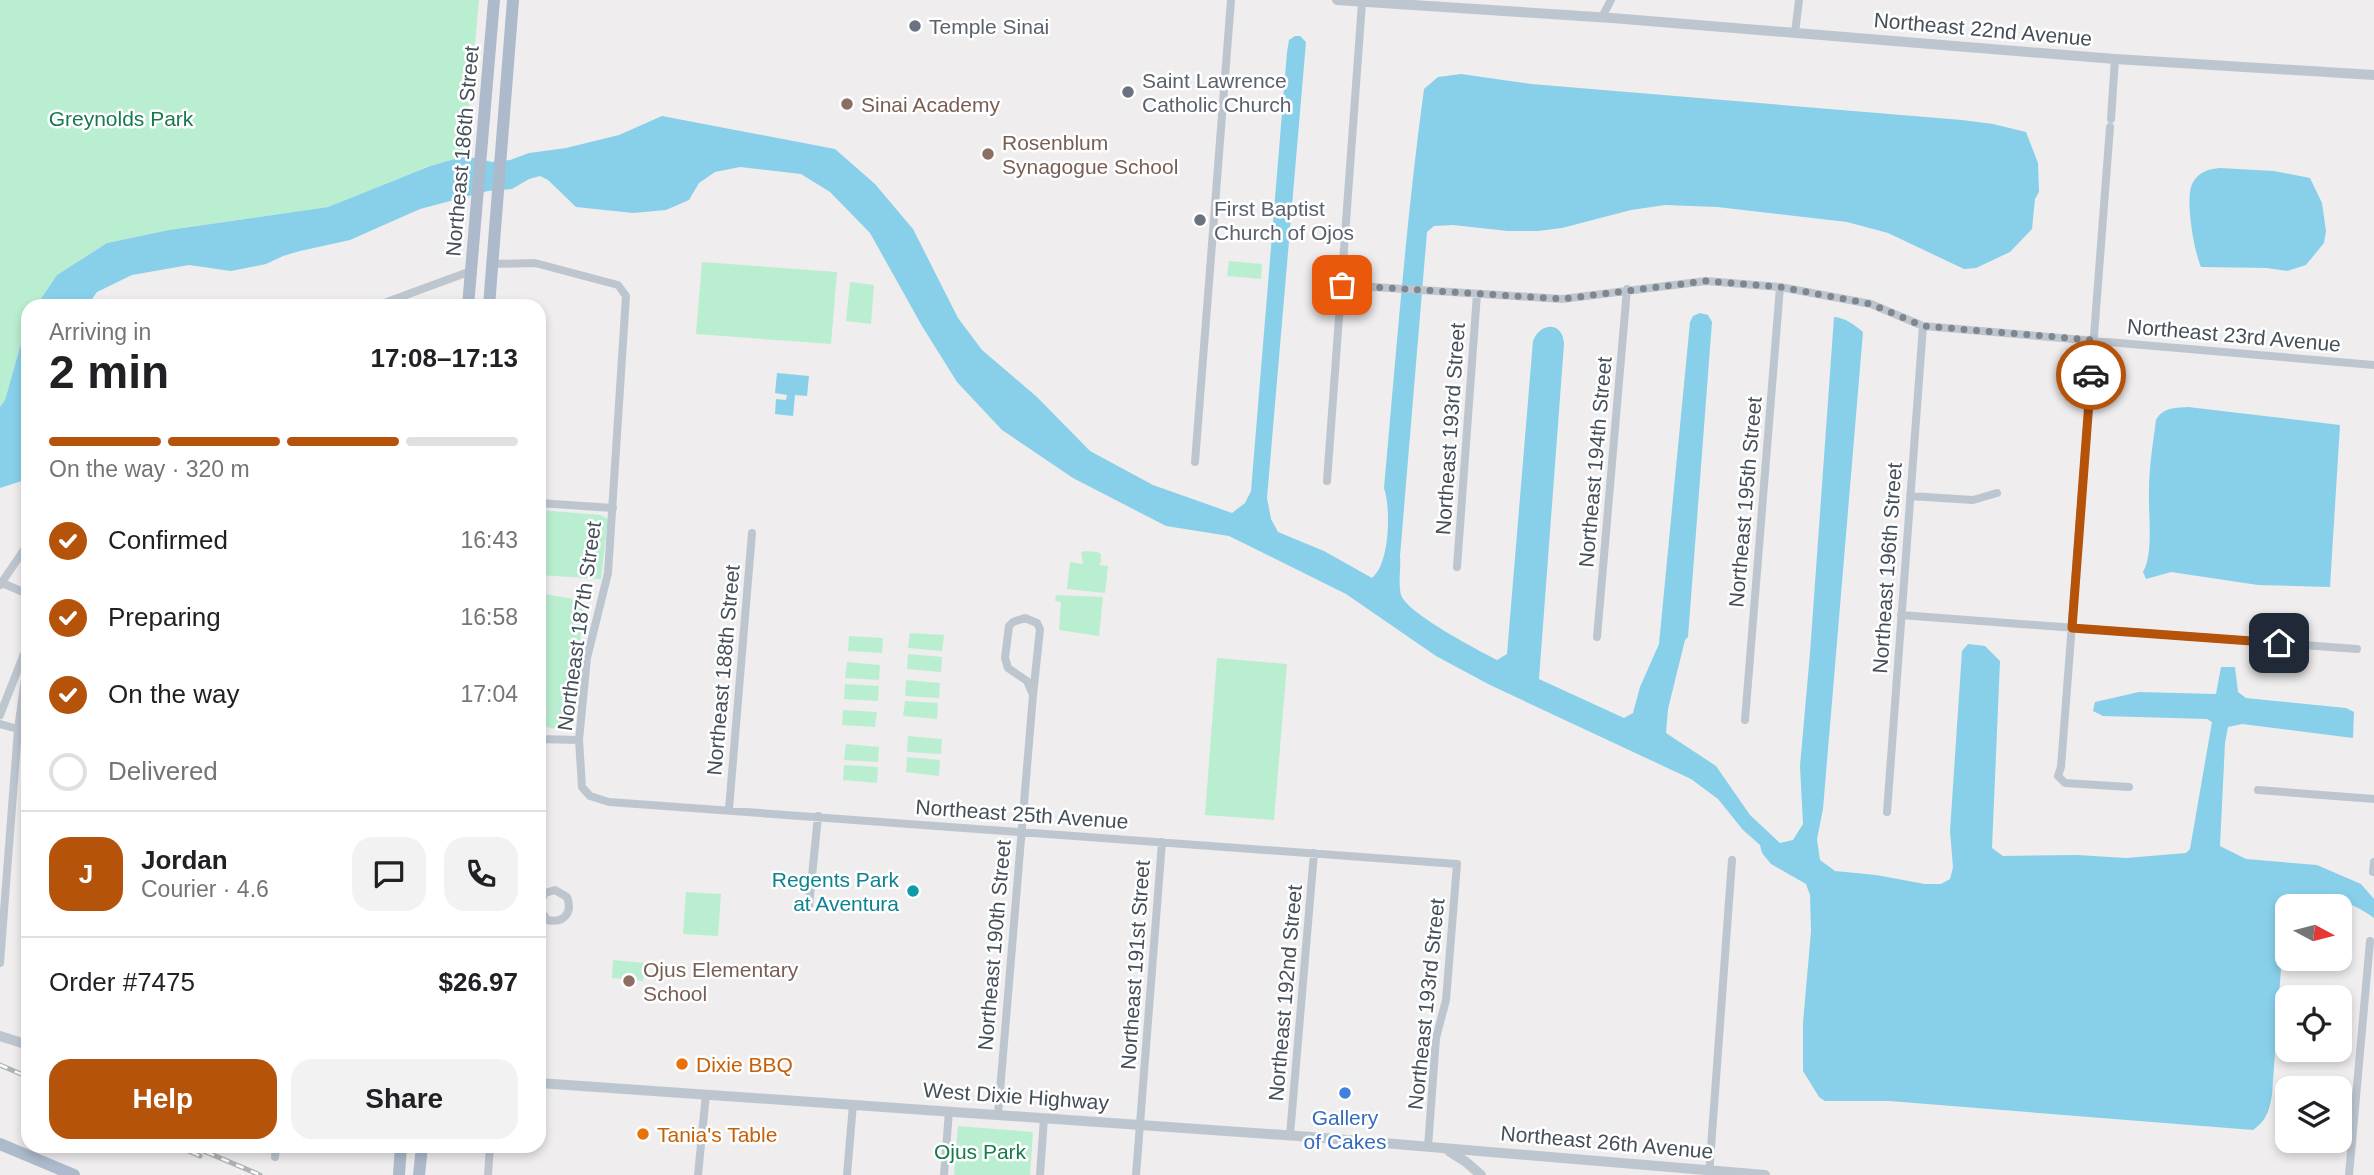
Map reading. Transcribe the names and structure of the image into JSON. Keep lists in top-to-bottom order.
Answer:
{
  "streets": {
    "main road": ["Northeast 186th Street"],
    "street": [
      "Northeast 22nd Avenue",
      "Northeast 23rd Avenue",
      "Northeast 193rd Street",
      "Northeast 194th Street",
      "Northeast 195th Street",
      "Northeast 196th Street",
      "Northeast 187th Street",
      "Northeast 188th Street",
      "Northeast 25th Avenue",
      "Northeast 190th Street",
      "Northeast 191st Street",
      "Northeast 192nd Street",
      "West Dixie Highway",
      "Northeast 26th Avenue"
    ]
  },
  "crossings": [
    ["Northeast 186th Street", "Northeast 187th Street"],
    ["Northeast 23rd Avenue", "Northeast 193rd Street"],
    ["Northeast 23rd Avenue", "Northeast 194th Street"],
    ["Northeast 23rd Avenue", "Northeast 195th Street"],
    ["Northeast 23rd Avenue", "Northeast 196th Street"],
    ["Northeast 193rd Street", "Northeast 25th Avenue"],
    ["Northeast 193rd Street", "West Dixie Highway"],
    ["Northeast 187th Street", "Northeast 25th Avenue"],
    ["Northeast 188th Street", "Northeast 25th Avenue"],
    ["Northeast 25th Avenue", "Northeast 190th Street"],
    ["Northeast 25th Avenue", "Northeast 191st Street"],
    ["Northeast 25th Avenue", "Northeast 192nd Street"],
    ["Northeast 190th Street", "West Dixie Highway"],
    ["Northeast 191st Street", "West Dixie Highway"],
    ["Northeast 192nd Street", "West Dixie Highway"],
    ["West Dixie Highway", "Northeast 26th Avenue"]
  ],
  "parks": ["Greynolds Park", "Ojus Park"],
  "places": [
    "Temple Sinai",
    "Saint Lawrence Catholic Church",
    "Sinai Academy",
    "Rosenblum Synagogue School",
    "First Baptist Church of Ojos",
    "Regents Park at Aventura",
    "Ojus Elementary School",
    "Dixie BBQ",
    "Gallery of Cakes",
    "Tania's Table"
  ],
  "north": "right",
  "page": {
    "heading": ["2 min", "Arriving in", "17:08–17:13"],
    "panel": [
      "Jordan",
      "Courier · 4.6",
      "Order #7475",
      "$26.97"
    ],
    "bar": "On the way · 320 m",
    "list": [
      ["Confirmed", "16:43"],
      ["Preparing", "16:58"],
      ["On the way", "17:04"],
      "Delivered"
    ],
    "round": "J",
    "buttons": ["Help", "Share"]
  }
}
